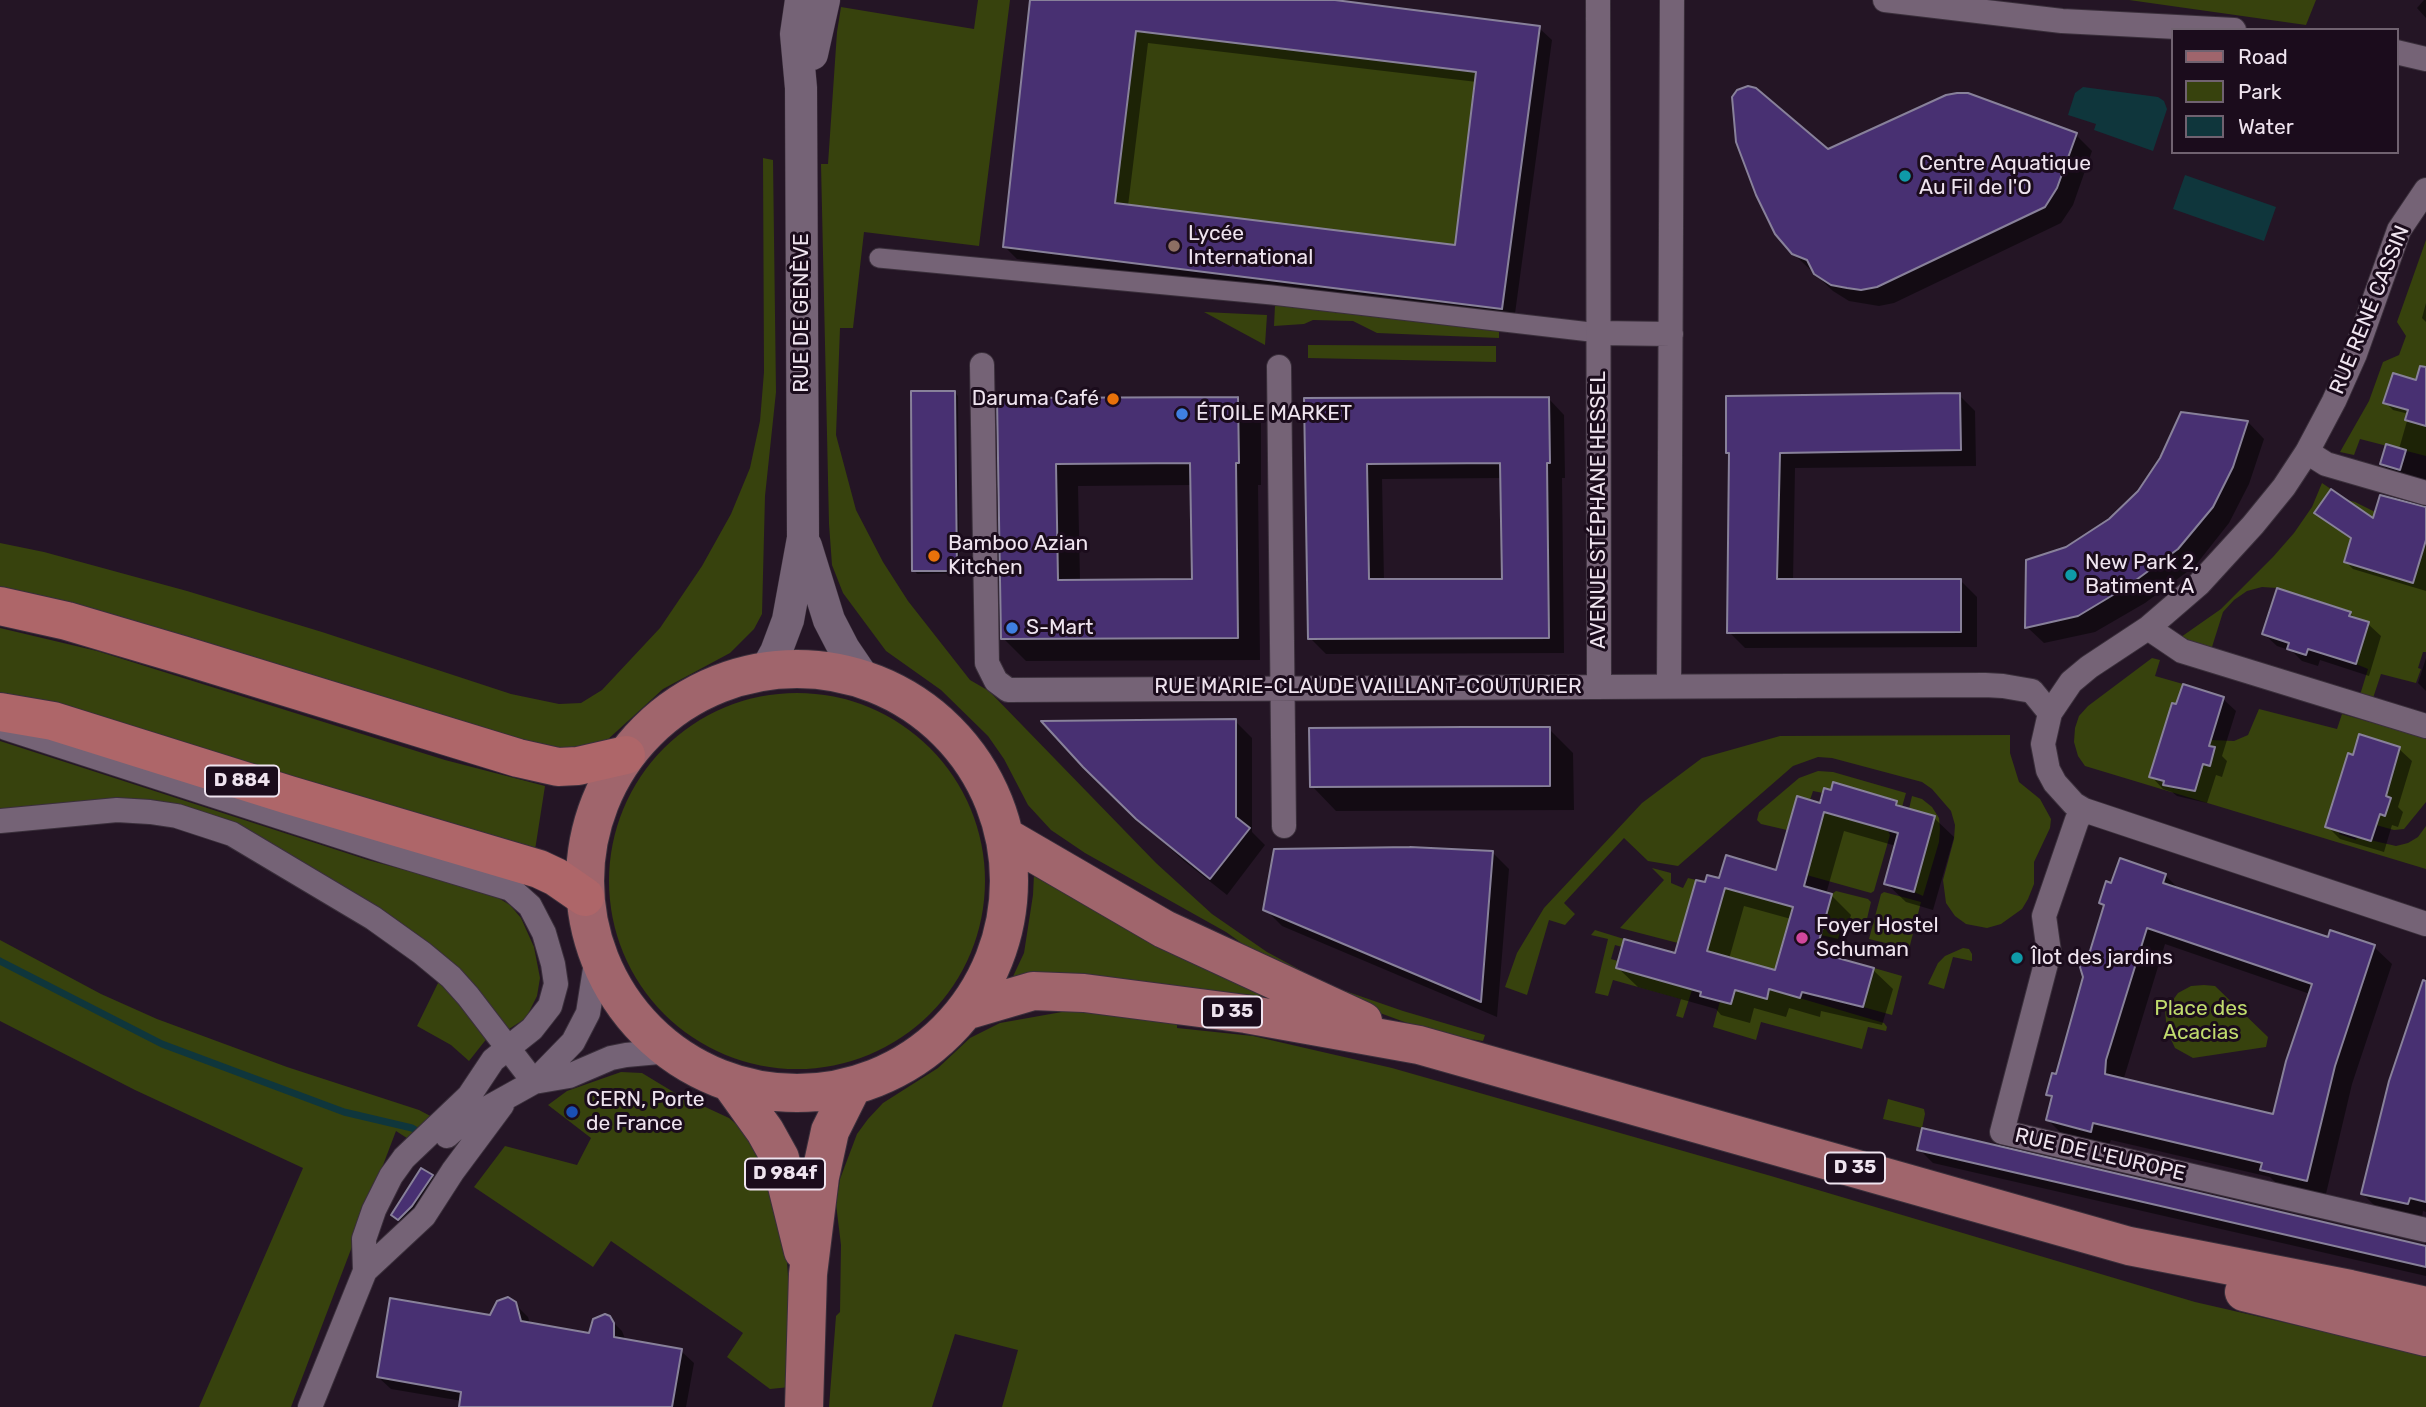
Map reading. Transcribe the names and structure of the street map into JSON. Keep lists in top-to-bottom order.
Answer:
{
  "streets": {
    "highway": ["D 884"],
    "main road": ["D 35", "D 984f"],
    "street": [
      "RUE RENÉ CASSIN",
      "RUE DE GENÈVE",
      "AVENUE STÉPHANE HESSEL",
      "RUE MARIE-CLAUDE VAILLANT-COUTURIER",
      "RUE DE L'EUROPE"
    ]
  },
  "crossings": [
    ["RUE RENÉ CASSIN", "RUE MARIE-CLAUDE VAILLANT-COUTURIER"],
    ["RUE RENÉ CASSIN", "RUE DE L'EUROPE"],
    ["AVENUE STÉPHANE HESSEL", "RUE MARIE-CLAUDE VAILLANT-COUTURIER"]
  ],
  "parks": ["Place des Acacias"],
  "places": [
    "Centre Aquatique Au Fil de l'O",
    "Lycée International",
    "Daruma Café",
    "ÉTOILE MARKET",
    "Bamboo Azian Kitchen",
    "New Park 2, Batiment A",
    "S-Mart",
    "Foyer Hostel Schuman",
    "Îlot des jardins",
    "CERN, Porte de France"
  ],
  "legend": ["Road", "Park", "Water"]
}
